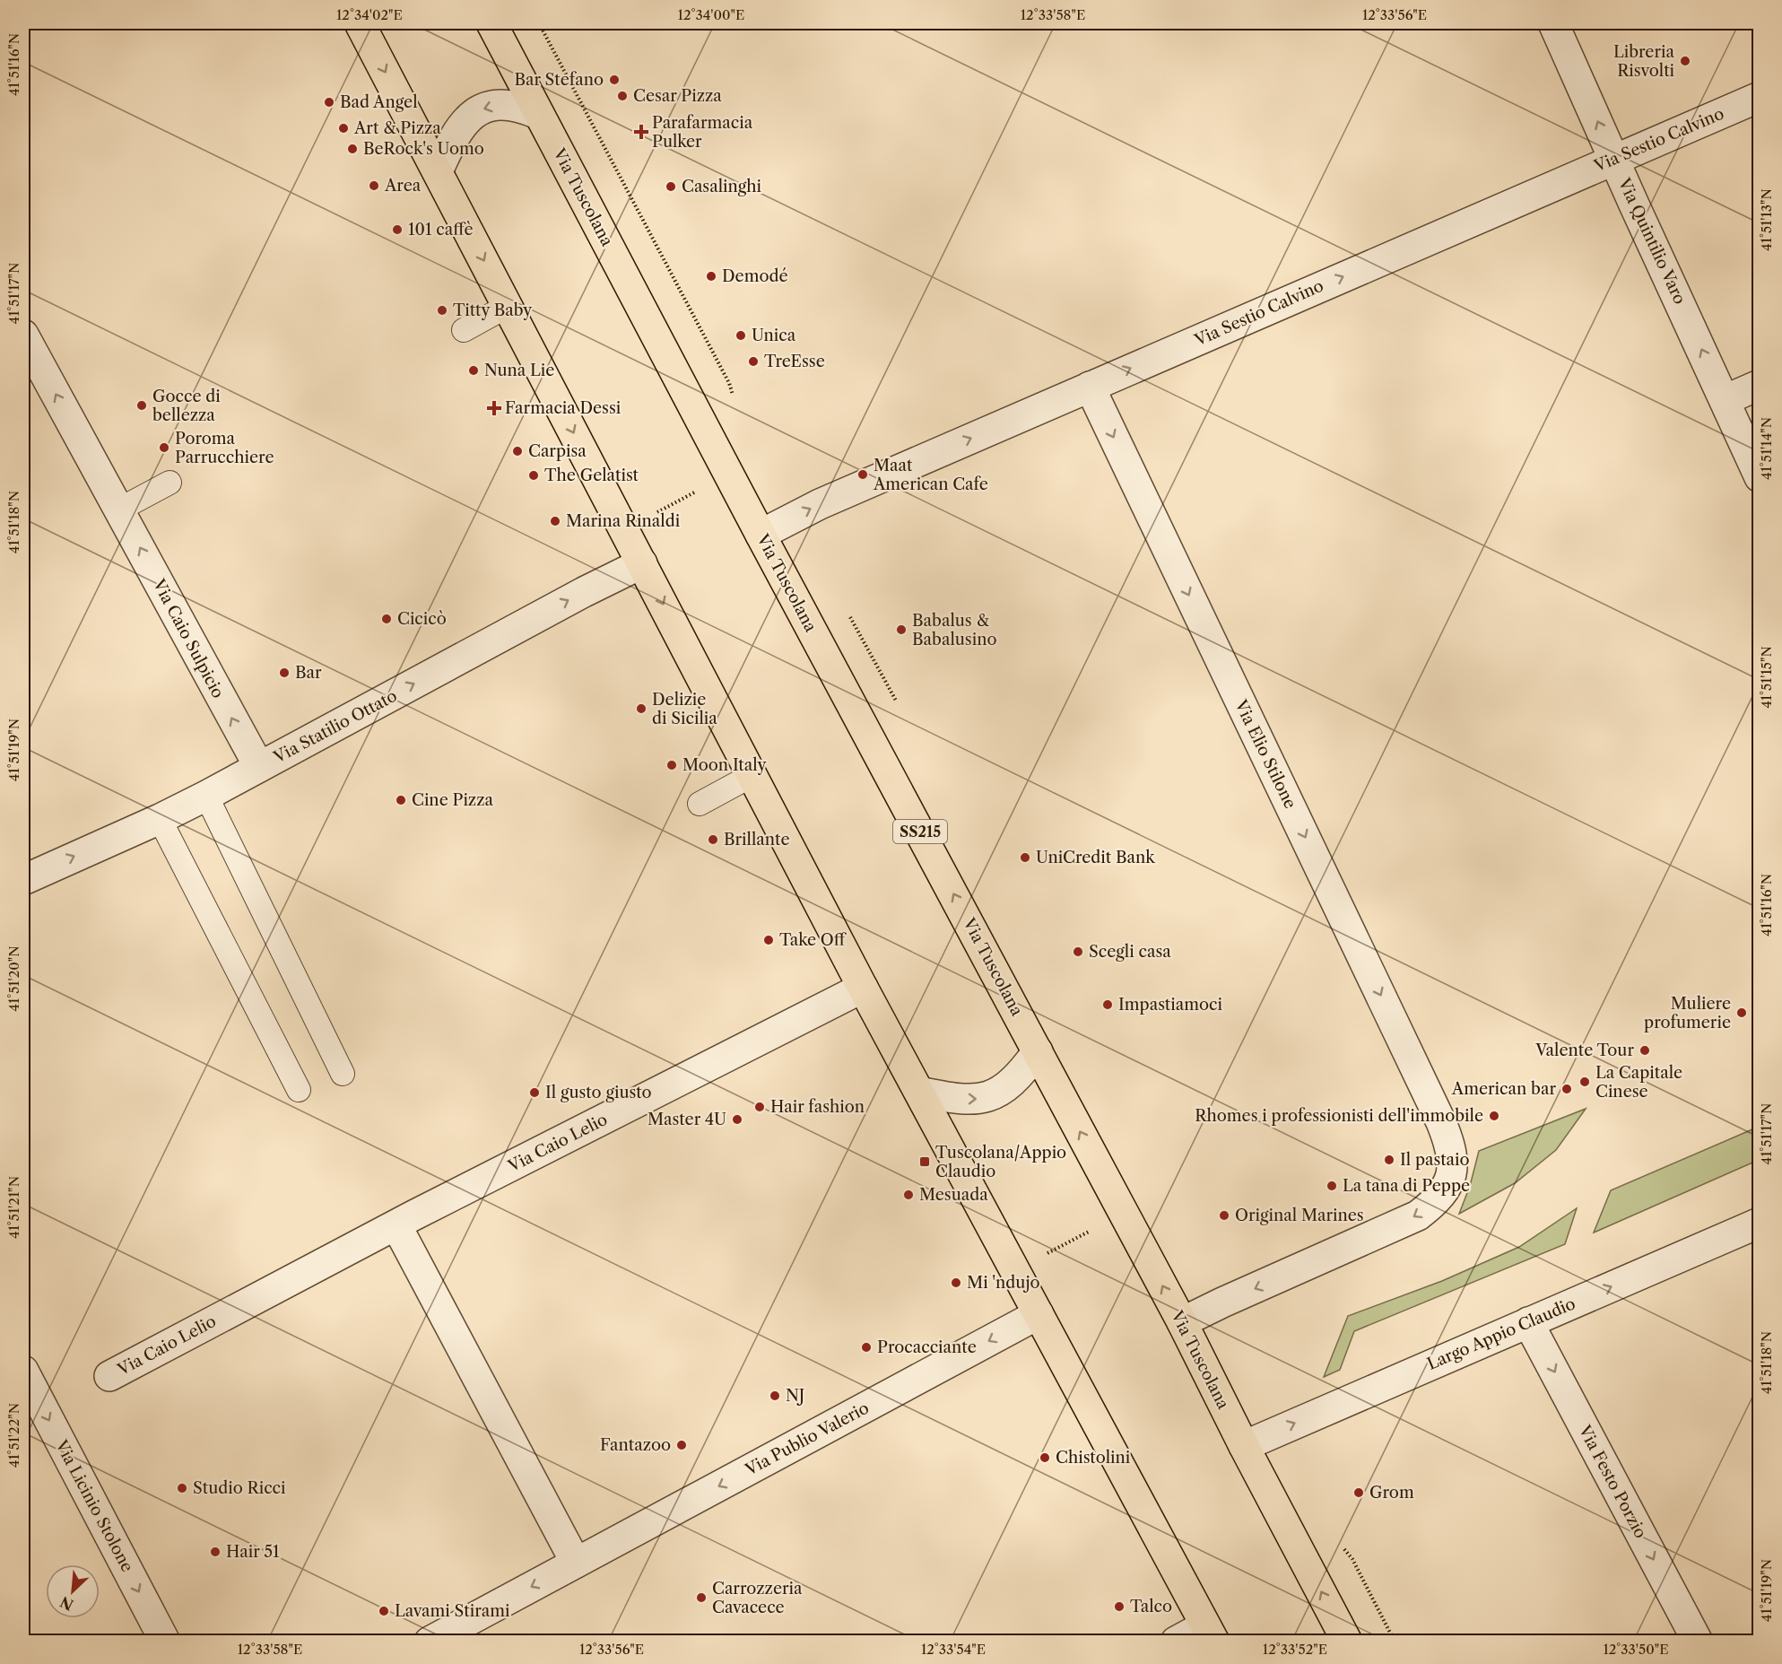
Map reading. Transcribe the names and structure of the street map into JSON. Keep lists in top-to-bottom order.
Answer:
{
  "streets": {
    "main road": ["Via Tuscolana", "SS215"],
    "street": [
      "Via Sestio Calvino",
      "Via Quintilio Varo",
      "Via Caio Sulpicio",
      "Via Statilio Ottato",
      "Via Elio Stilone",
      "Via Caio Lelio",
      "Largo Appio Claudio",
      "Via Publio Valerio",
      "Via Festo Porzio",
      "Via Licinio Stolone"
    ]
  },
  "crossings": [
    ["Via Sestio Calvino", "Via Tuscolana"],
    ["Via Sestio Calvino", "Via Quintilio Varo"],
    ["Via Sestio Calvino", "Via Elio Stilone"],
    ["Via Tuscolana", "Via Elio Stilone"],
    ["Via Tuscolana", "Largo Appio Claudio"],
    ["Via Caio Sulpicio", "Via Statilio Ottato"],
    ["Largo Appio Claudio", "Via Festo Porzio"]
  ],
  "one_way": [
    "Via Sestio Calvino",
    "Via Quintilio Varo",
    "Via Caio Sulpicio",
    "Via Statilio Ottato",
    "Largo Appio Claudio",
    "Via Publio Valerio",
    "Via Festo Porzio",
    "Via Licinio Stolone"
  ],
  "places": {
    "other": [
      "Libreria Risvolti",
      "Bar Stefano",
      "Cesar Pizza",
      "Bad Angel",
      "Art & Pizza",
      "BeRock's Uomo",
      "Area",
      "Casalinghi",
      "101 caffè",
      "Demodé",
      "Titty Baby",
      "Unica",
      "TreEsse",
      "Nuna Lie",
      "Gocce di bellezza",
      "Poroma Parrucchiere",
      "Carpisa",
      "Maat American Cafe",
      "The Gelatist",
      "Marina Rinaldi",
      "Cicicò",
      "Babalus & Babalusino",
      "Bar",
      "Delizie di Sicilia",
      "Moon Italy",
      "Cine Pizza",
      "Brillante",
      "UniCredit Bank",
      "Take Off",
      "Scegli casa",
      "Impastiamoci",
      "Muliere profumerie",
      "Valente Tour",
      "La Capitale Cinese",
      "American bar",
      "Il gusto giusto",
      "Hair fashion",
      "Rhomes i professionisti dell'immobile",
      "Master 4U",
      "Il pastaio",
      "La tana di Peppe",
      "Mesuada",
      "Original Marines",
      "Mi 'ndujo",
      "Procacciante",
      "NJ",
      "Fantazoo",
      "Chistolini",
      "Studio Ricci",
      "Grom",
      "Hair 51",
      "Carrozzeria Cavacece",
      "Talco",
      "Lavami Stirami"
    ],
    "health": ["Parafarmacia Pulker", "Farmacia Dessi"],
    "transit": ["Tuscolana/Appio Claudio"]
  },
  "north": "bottom left",
  "coordinates": [
    "12°34'02\"E",
    "12°34'00\"E",
    "12°33'58\"E",
    "12°33'56\"E",
    "41°51'16\"N",
    "41°51'13\"N",
    "41°51'17\"N",
    "41°51'14\"N",
    "41°51'18\"N",
    "41°51'15\"N",
    "41°51'19\"N",
    "41°51'20\"N",
    "41°51'21\"N",
    "41°51'22\"N",
    "12°33'54\"E",
    "12°33'52\"E",
    "12°33'50\"E"
  ]
}
